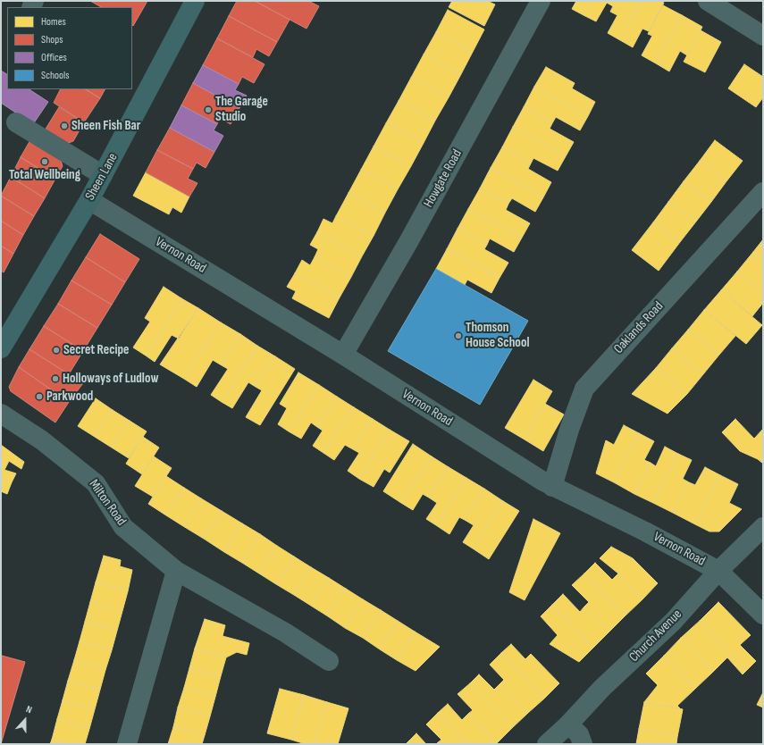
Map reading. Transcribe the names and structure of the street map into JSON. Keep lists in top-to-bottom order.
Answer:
{
  "streets": {
    "main road": ["Sheen Lane"],
    "street": [
      "Howgate Road",
      "Vernon Road",
      "Oaklands Road",
      "Milton Road",
      "Church Avenue"
    ]
  },
  "crossings": [
    ["Sheen Lane", "Vernon Road"],
    ["Howgate Road", "Vernon Road"],
    ["Vernon Road", "Oaklands Road"],
    ["Vernon Road", "Church Avenue"]
  ],
  "places": [
    "The Garage Studio",
    "Sheen Fish Bar",
    "Total Wellbeing",
    "Thomson House School",
    "Secret Recipe",
    "Holloways of Ludlow",
    "Parkwood"
  ],
  "legend": [
    "Homes",
    "Shops",
    "Offices",
    "Schools"
  ],
  "north": "top"
}
